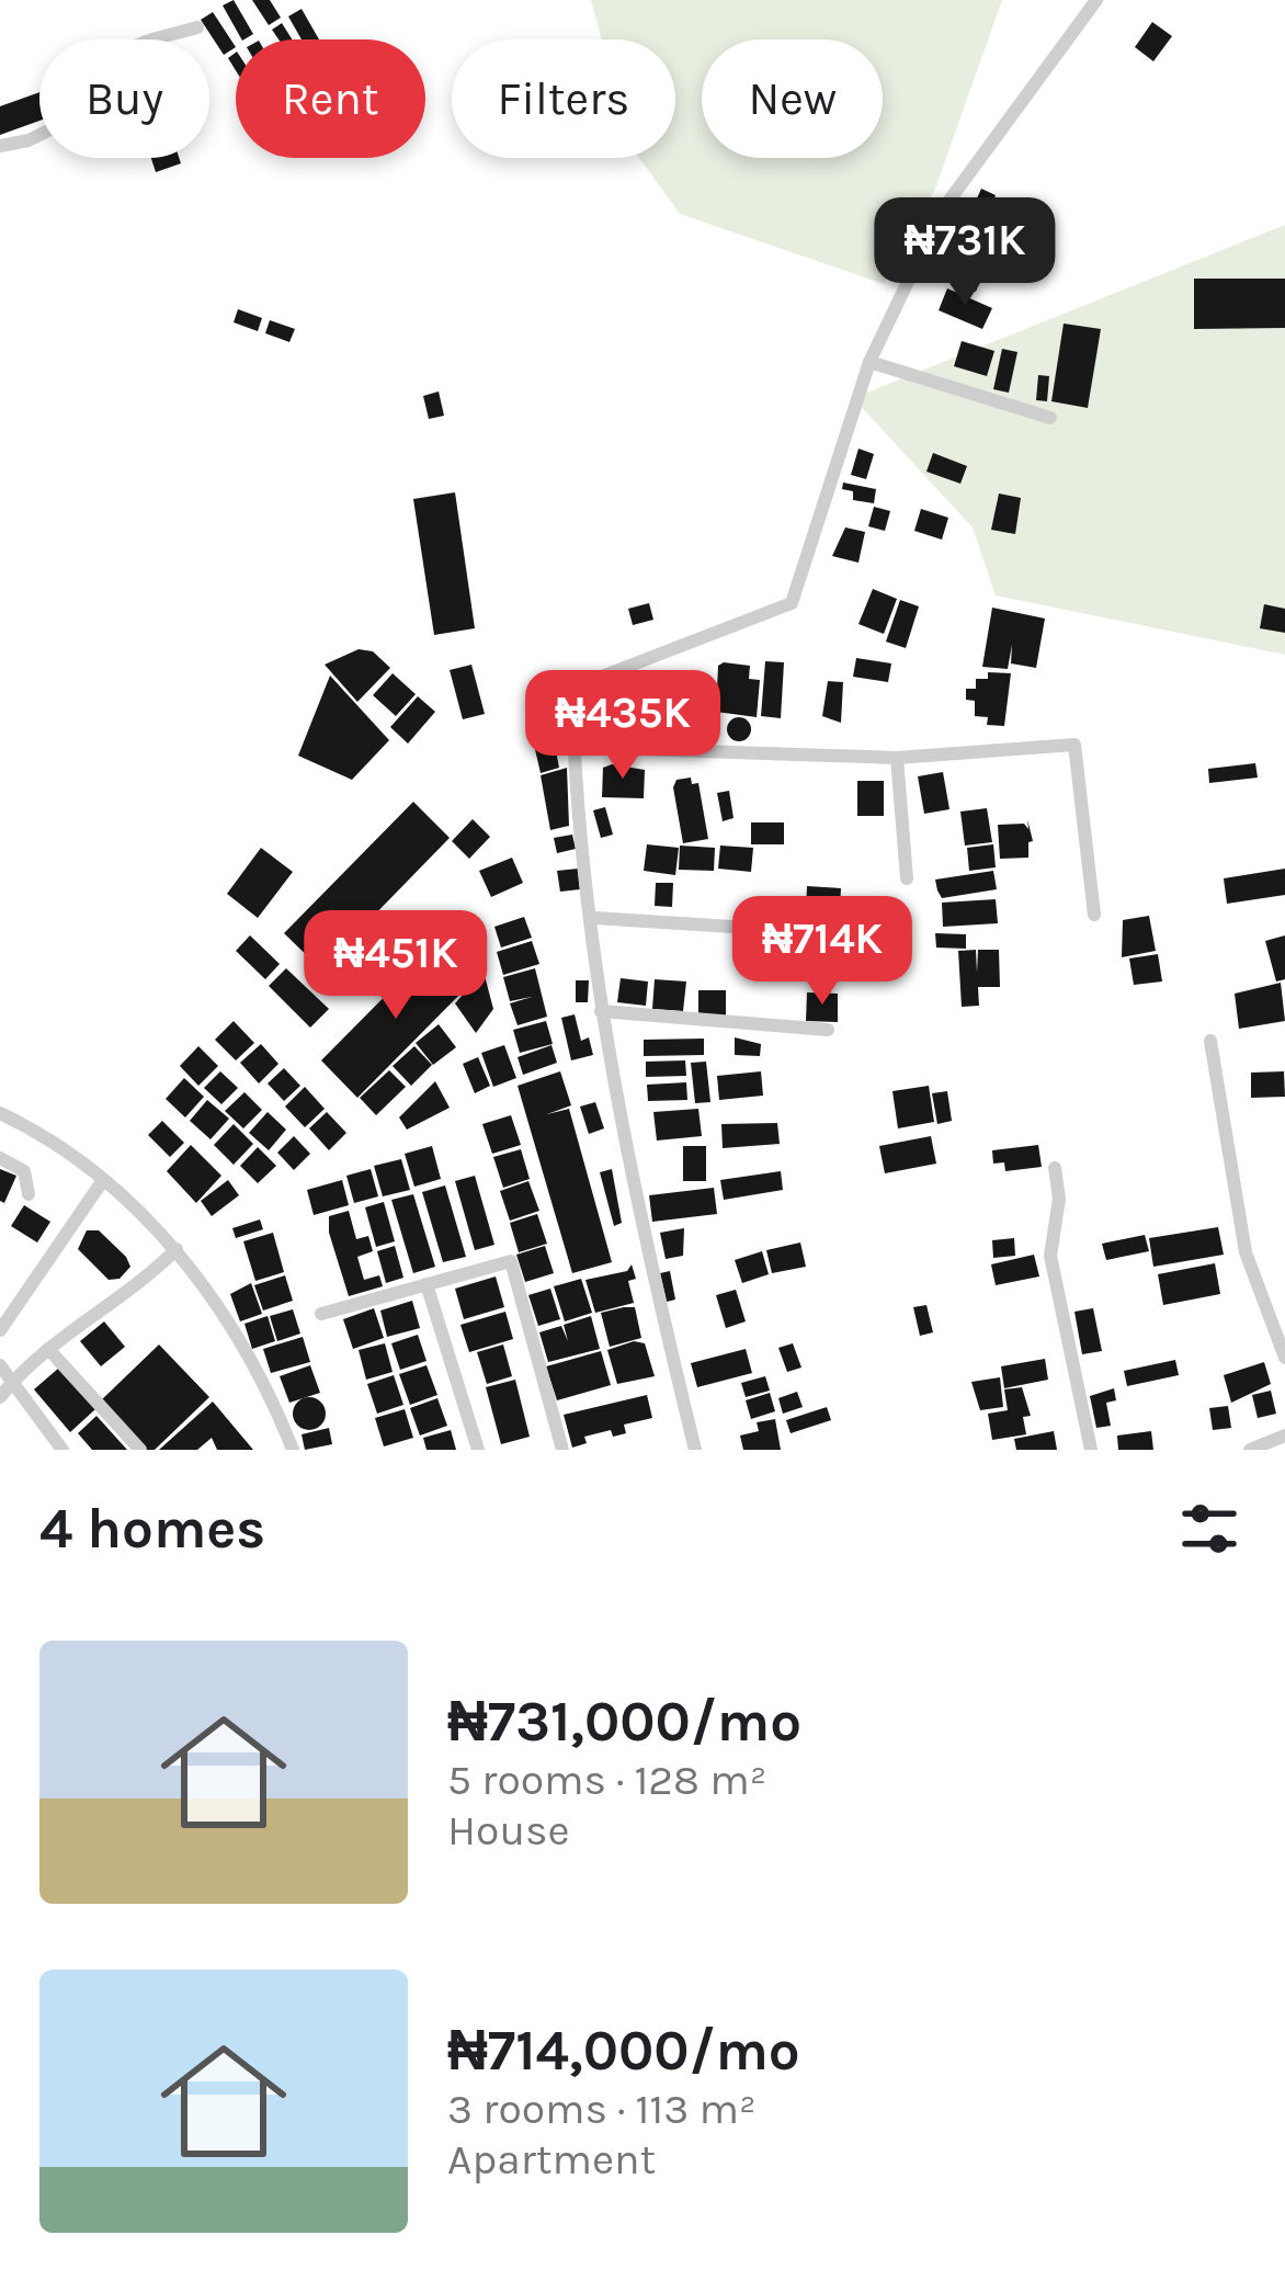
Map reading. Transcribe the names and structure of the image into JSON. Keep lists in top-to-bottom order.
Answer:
{
  "page": {
    "chip": [
      "Buy",
      "Rent",
      "Filters",
      "New"
    ],
    "price": [
      "₦731K",
      "₦435K",
      "₦714K",
      "₦451K"
    ],
    "heading": "4 homes",
    "list": [
      {
        "name": "₦731,000/mo",
        "note": "5 rooms · 128 m² · House"
      },
      {
        "name": "₦714,000/mo",
        "note": "3 rooms · 113 m² · Apartment"
      }
    ]
  }
}
